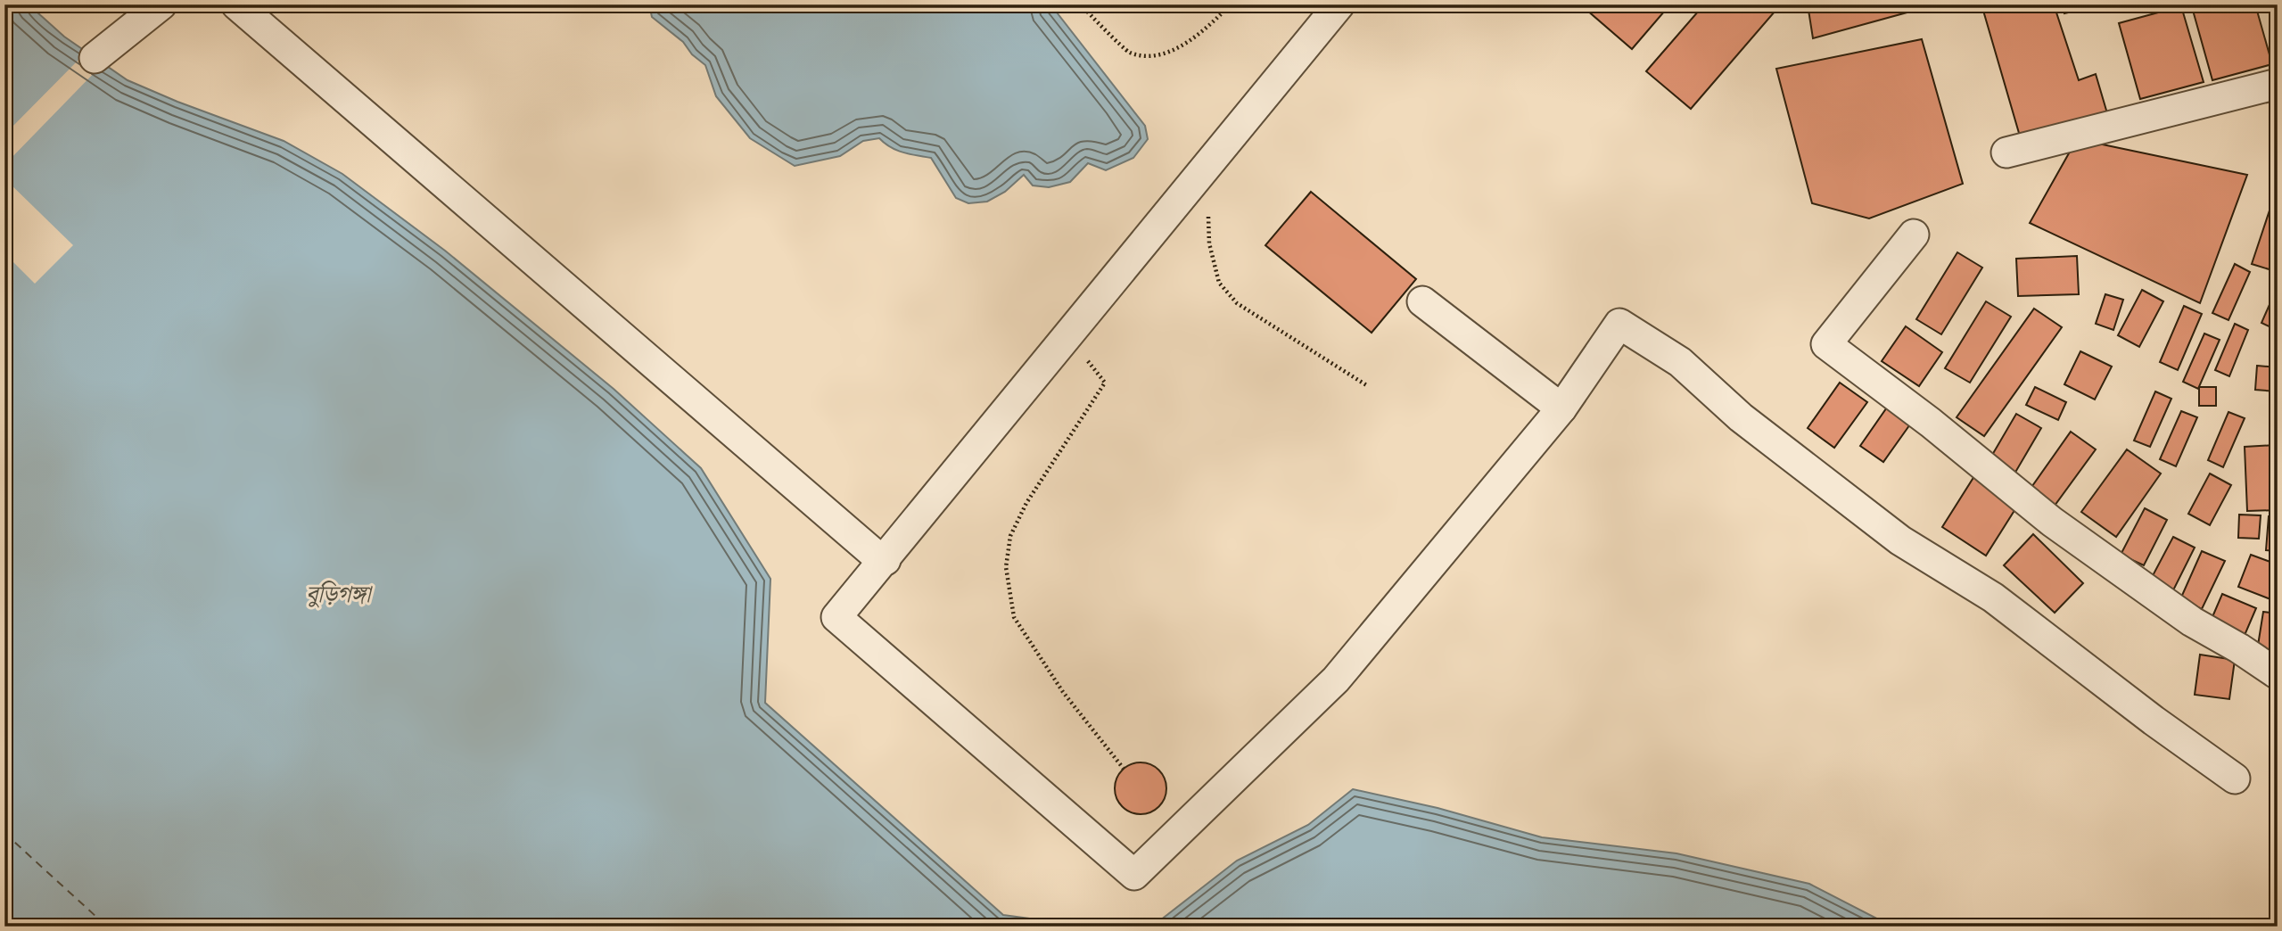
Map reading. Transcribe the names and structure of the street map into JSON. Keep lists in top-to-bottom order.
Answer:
{
  "water": ["বুড়িগঙ্গা"]
}
